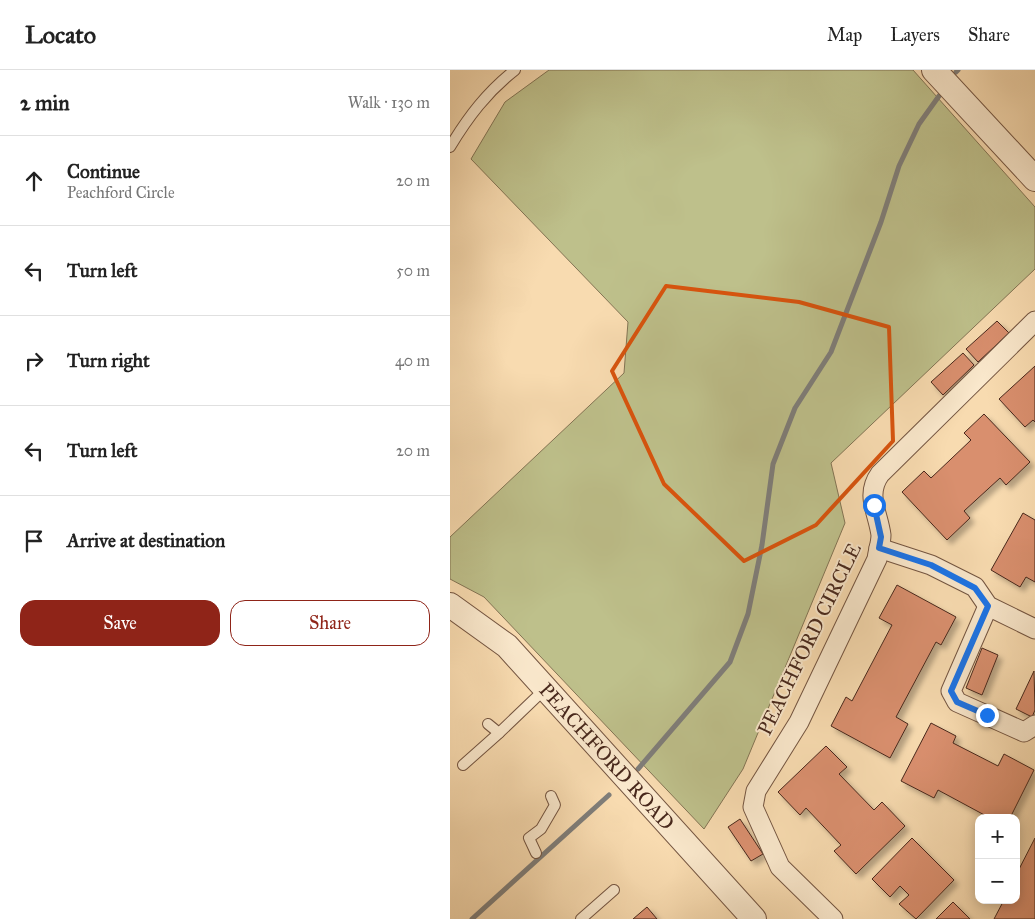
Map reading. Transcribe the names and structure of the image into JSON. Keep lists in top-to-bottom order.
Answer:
{
  "streets": {
    "street": ["PEACHFORD CIRCLE", "PEACHFORD ROAD"]
  },
  "page": {
    "header": "Locato",
    "nav": ["Map", "Layers", "Share"],
    "heading": ["2 min", "Walk · 130 m"],
    "list": [
      ["Continue", "Peachford Circle", "20 m"],
      ["Turn left", "50 m"],
      ["Turn right", "40 m"],
      ["Turn left", "20 m"],
      "Arrive at destination"
    ],
    "buttons": ["Save", "Share"],
    "map_buttons": ["+", "−"]
  }
}
